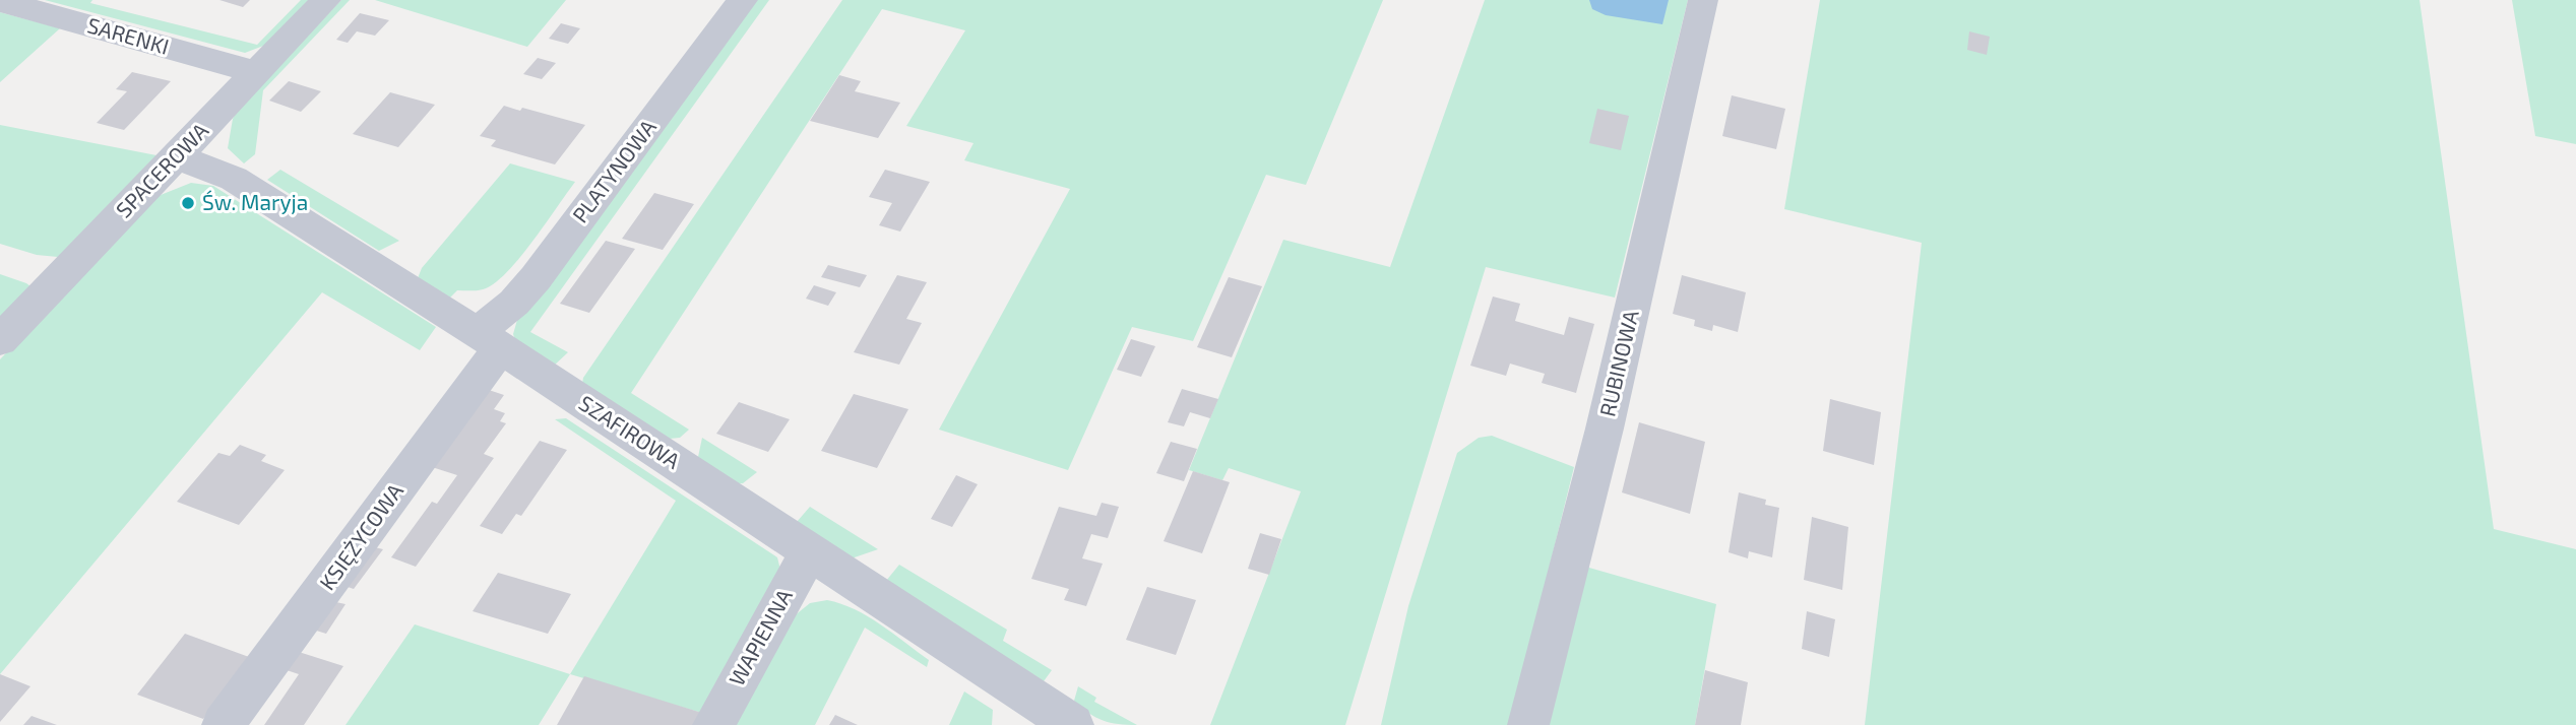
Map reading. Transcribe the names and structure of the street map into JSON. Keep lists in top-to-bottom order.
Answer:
{
  "streets": {
    "street": [
      "SARENKI",
      "SPACEROWA",
      "PLATYNOWA",
      "RUBINOWA",
      "SZAFIROWA",
      "KSIĘŻYCOWA",
      "WAPIENNA"
    ]
  },
  "crossings": [
    ["SARENKI", "SPACEROWA"],
    ["SPACEROWA", "SZAFIROWA"],
    ["PLATYNOWA", "SZAFIROWA"],
    ["PLATYNOWA", "KSIĘŻYCOWA"],
    ["SZAFIROWA", "KSIĘŻYCOWA"],
    ["SZAFIROWA", "WAPIENNA"]
  ],
  "places": ["Św. Maryja"]
}
